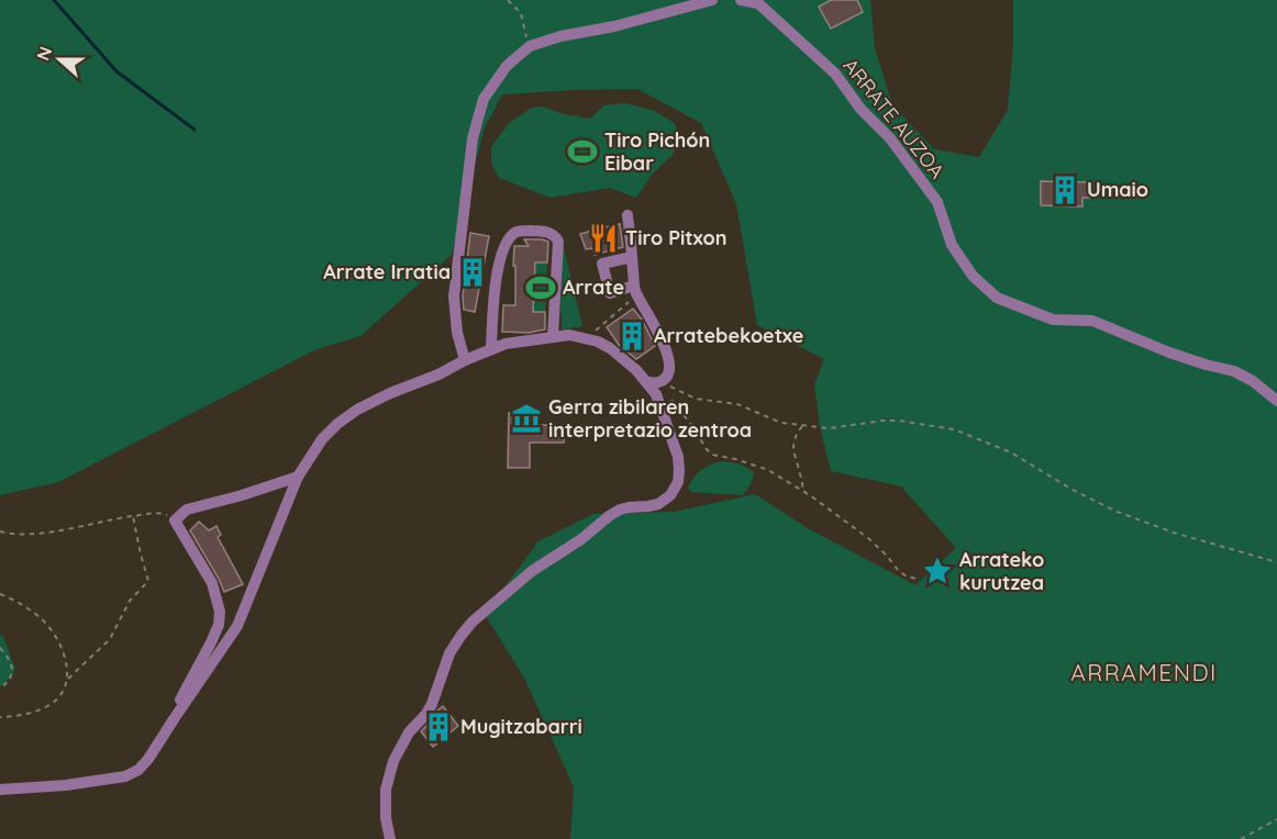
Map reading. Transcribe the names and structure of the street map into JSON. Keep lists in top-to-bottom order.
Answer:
{
  "streets": {
    "street": ["ARRATE AUZOA"]
  },
  "districts": ["ARRAMENDI"],
  "places": {
    "sports": ["Tiro Pichón Eibar", "Arrate"],
    "building": [
      "Umaio",
      "Arrate Irratia",
      "Arratebekoetxe",
      "Mugitzabarri"
    ],
    "restaurant": ["Tiro Pitxon"],
    "museum": ["Gerra zibilaren interpretazio zentroa"],
    "place": ["Arrateko kurutzea"]
  },
  "north": "left"
}
